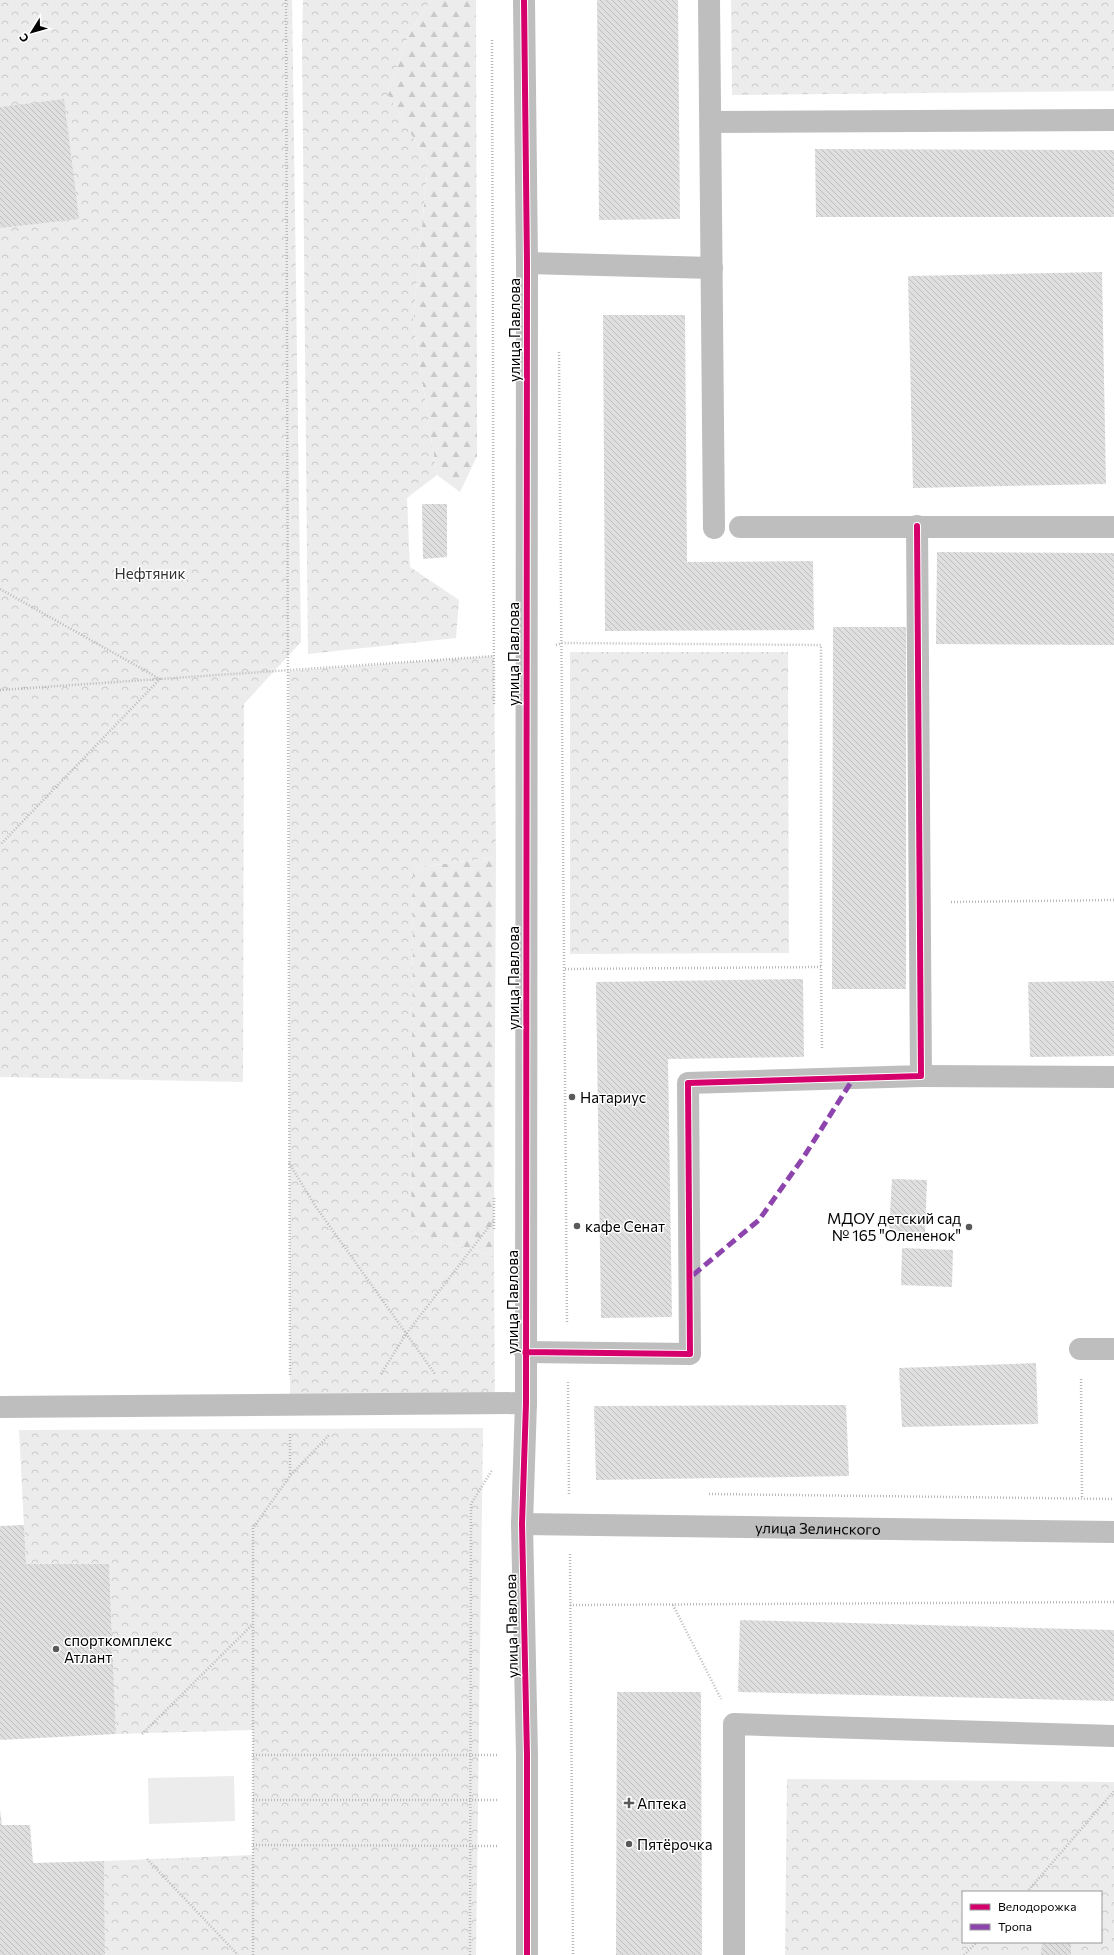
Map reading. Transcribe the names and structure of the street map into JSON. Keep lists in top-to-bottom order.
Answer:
{
  "streets": {
    "street": ["улица Павлова", "улица Зелинского"]
  },
  "crossings": [
    ["улица Павлова", "улица Зелинского"]
  ],
  "parks": ["Нефтяник"],
  "places": {
    "other": [
      "Натариус",
      "кафе Сенат",
      "МДОУ детский сад № 165 \"Олененок\"",
      "спорткомплекс Атлант",
      "Пятёрочка"
    ],
    "health": ["Аптека"]
  },
  "legend": ["Велодорожка", "Тропа"],
  "north": "bottom left"
}
